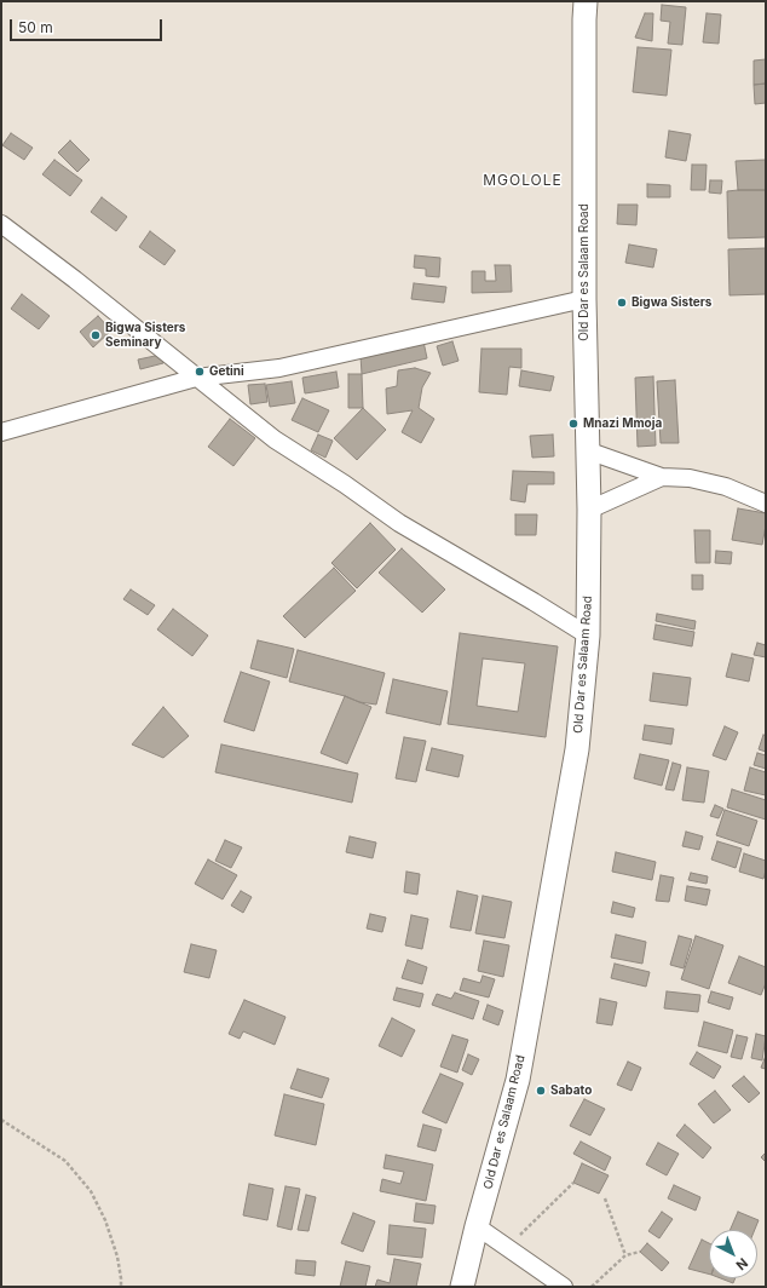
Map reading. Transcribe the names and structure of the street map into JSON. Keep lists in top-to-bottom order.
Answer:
{
  "streets": {
    "street": ["Old Dar es Salaam Road"]
  },
  "districts": ["MGOLOLE"],
  "places": [
    "Bigwa Sisters",
    "Bigwa Sisters Seminary",
    "Getini",
    "Mnazi Mmoja",
    "Sabato"
  ],
  "scale_bar": "50 m",
  "north": "bottom right"
}
